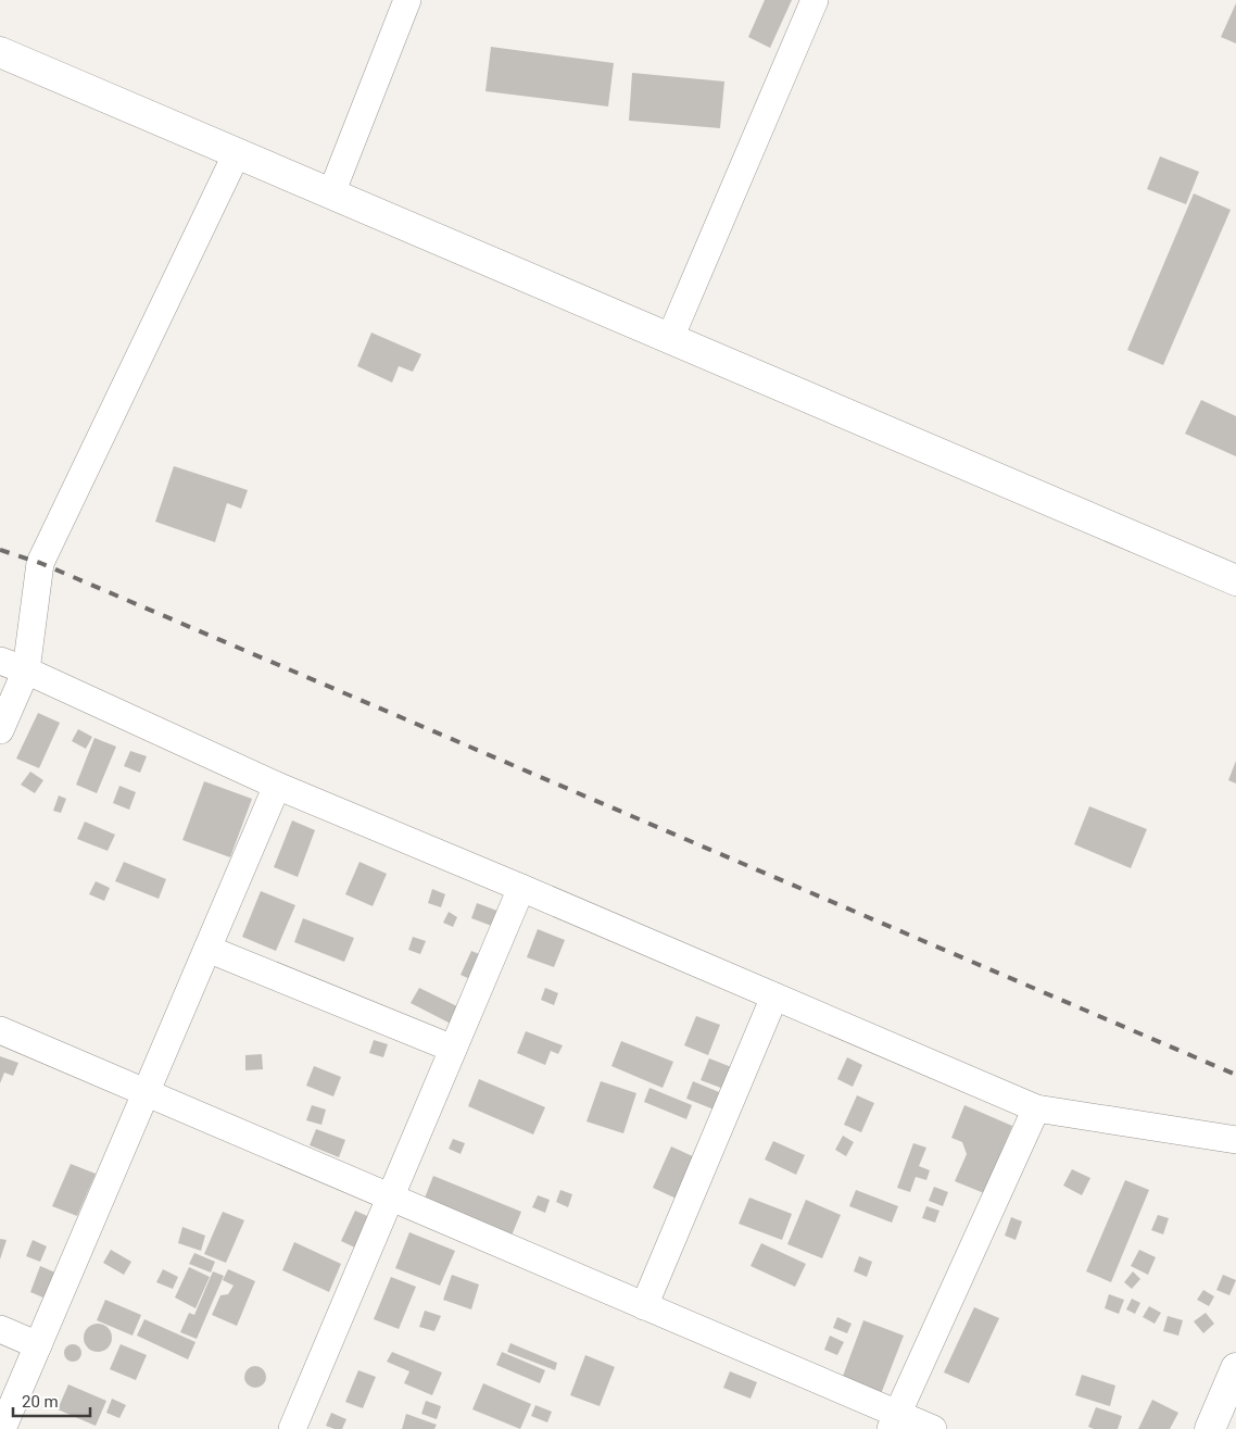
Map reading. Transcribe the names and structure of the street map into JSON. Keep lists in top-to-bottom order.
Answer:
{
  "scale_bar": "20 m"
}
